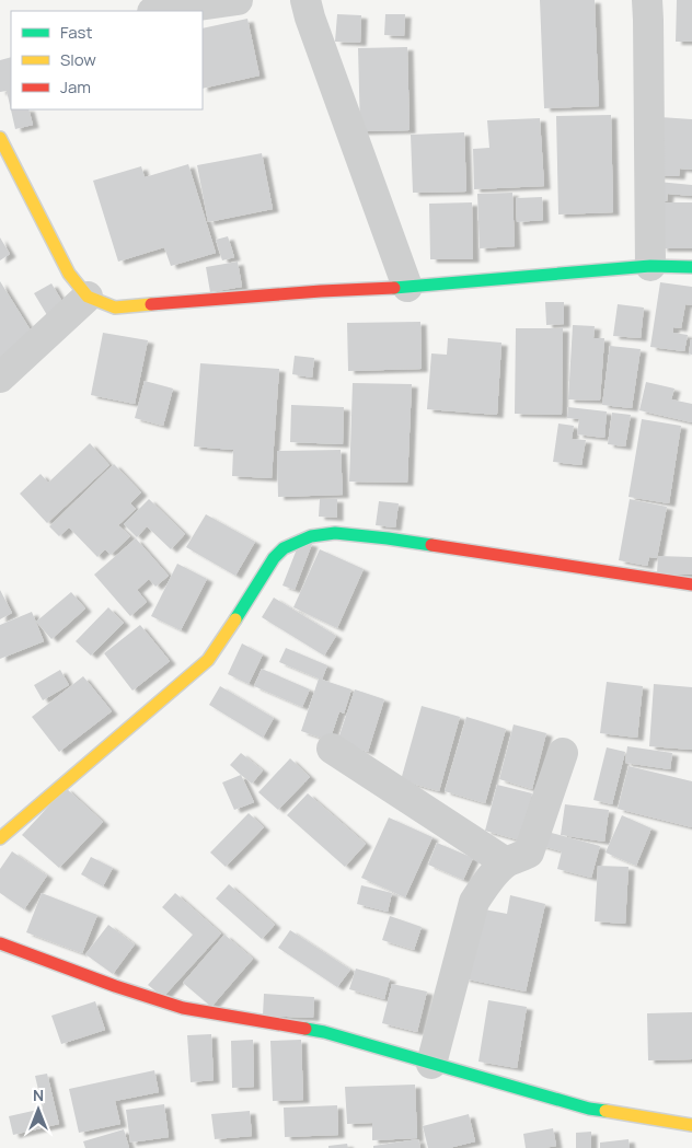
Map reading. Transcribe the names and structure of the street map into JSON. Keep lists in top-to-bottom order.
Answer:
{
  "legend": ["Fast", "Slow", "Jam"],
  "north": "top"
}
